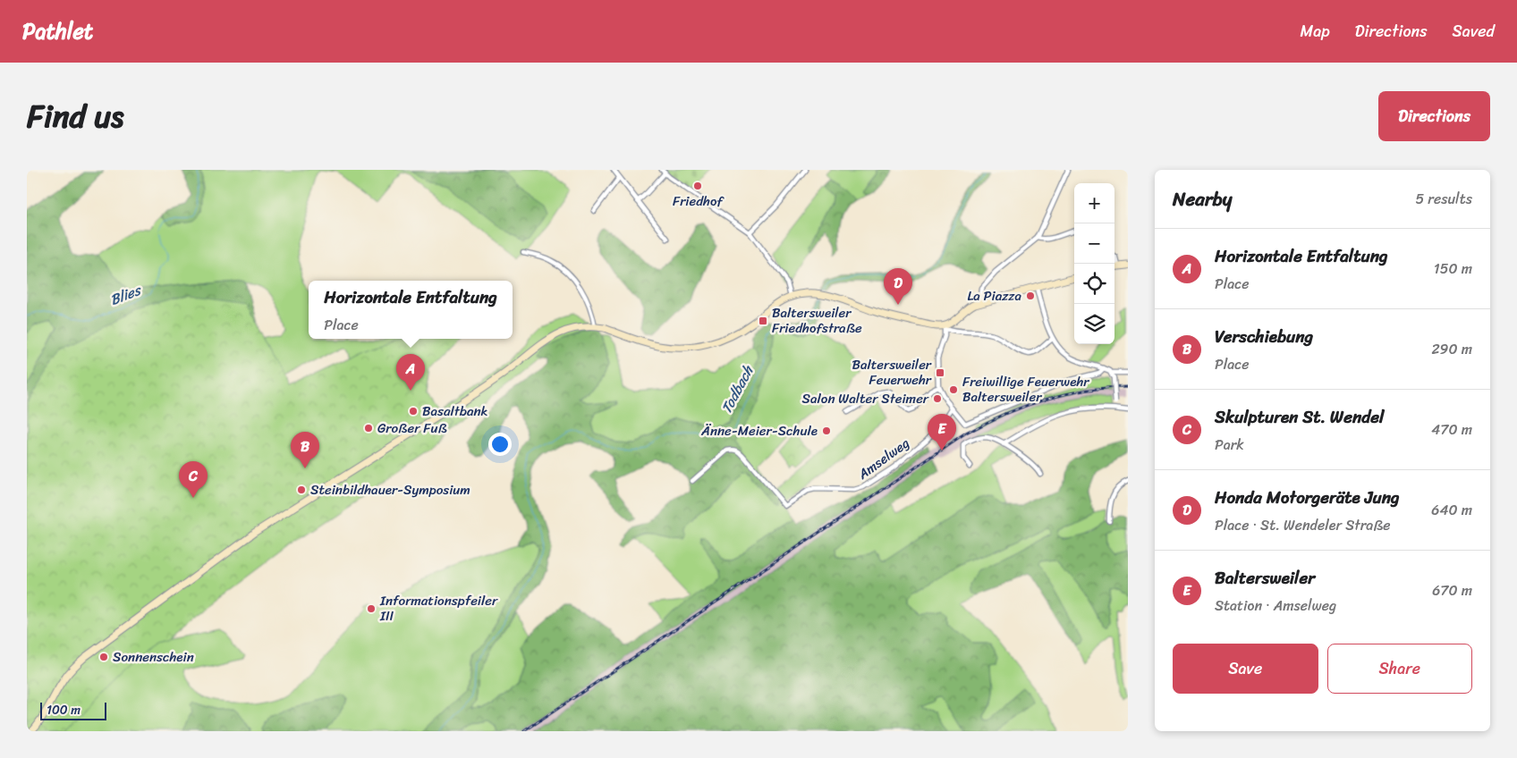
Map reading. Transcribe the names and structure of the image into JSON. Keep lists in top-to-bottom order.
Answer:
{
  "streets": {
    "street": ["Amselweg"]
  },
  "water": ["Blies", "Todbach"],
  "places": {
    "other": [
      "Friedhof",
      "La Piazza",
      "Freiwillige Feuerwehr Baltersweiler",
      "Salon Walter Steimer",
      "Basaltbank",
      "Großer Fuß",
      "Änne-Meier-Schule",
      "Steinbildhauer-Symposium",
      "Informationspfeiler III",
      "Sonnenschein"
    ],
    "transit": ["Baltersweiler Friedhofstraße", "Baltersweiler Feuerwehr"]
  },
  "scale_bar": "100 m",
  "page": {
    "header": "Pathlet",
    "nav": ["Map", "Directions", "Saved"],
    "title": "Find us",
    "buttons": [
      "Directions",
      ["Save", "Share"]
    ],
    "heading": ["Nearby", "5 results"],
    "map_buttons": ["+", "−"],
    "list": [
      {
        "mark": "A",
        "name": "Horizontale Entfaltung",
        "note": "Place",
        "value": "150 m"
      },
      {
        "mark": "B",
        "name": "Verschiebung",
        "note": "Place",
        "value": "290 m"
      },
      {
        "mark": "C",
        "name": "Skulpturen St. Wendel",
        "note": "Park",
        "value": "470 m"
      },
      {
        "mark": "D",
        "name": "Honda Motorgeräte Jung",
        "note": "Place · St. Wendeler Straße",
        "value": "640 m"
      },
      {
        "mark": "E",
        "name": "Baltersweiler",
        "note": "Station · Amselweg",
        "value": "670 m"
      }
    ],
    "pins": [
      "D",
      "A",
      "E",
      "B",
      "C"
    ],
    "popup": ["Horizontale Entfaltung", "Place"],
    "scale": "100 m"
  }
}
